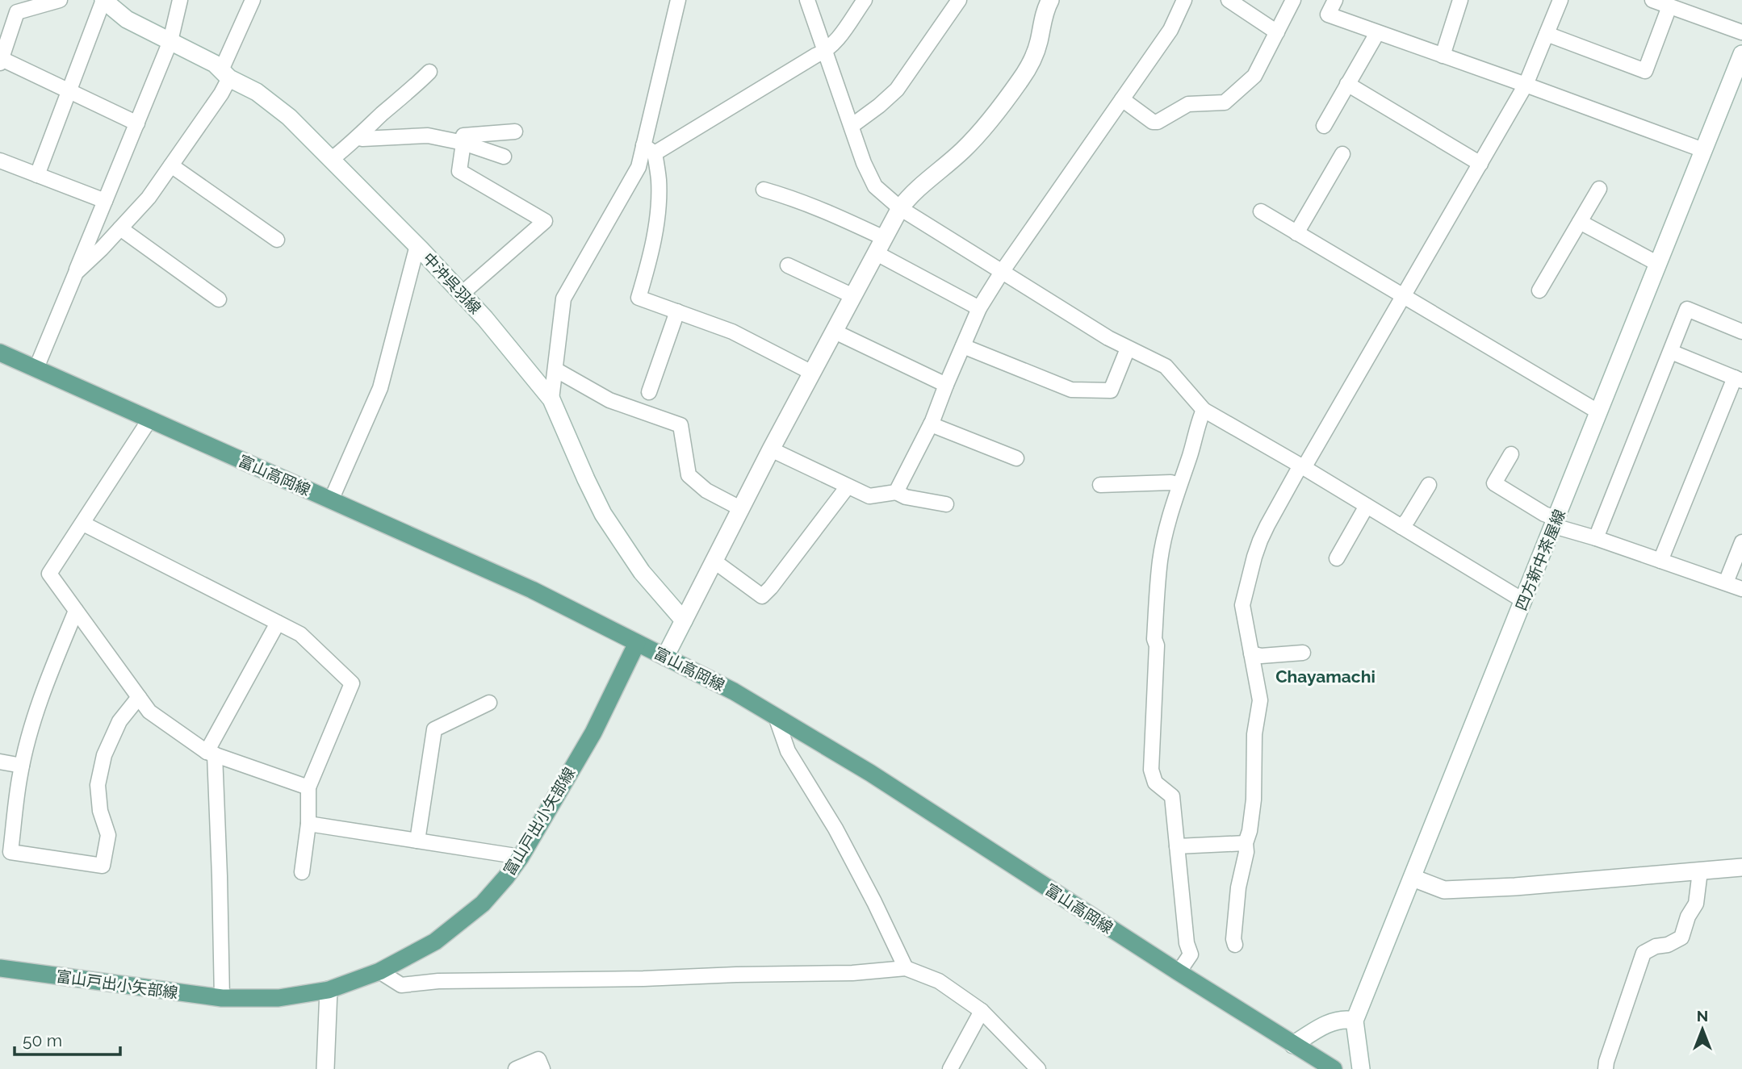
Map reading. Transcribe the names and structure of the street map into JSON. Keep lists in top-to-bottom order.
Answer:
{
  "streets": {
    "main road": [
      "中沖呉羽線",
      "富山高岡線",
      "四方新中茶屋線",
      "富山戸出小矢部線"
    ]
  },
  "crossings": [
    ["富山高岡線", "富山戸出小矢部線"]
  ],
  "districts": ["Chayamachi"],
  "scale_bar": "50 m",
  "north": "top"
}
